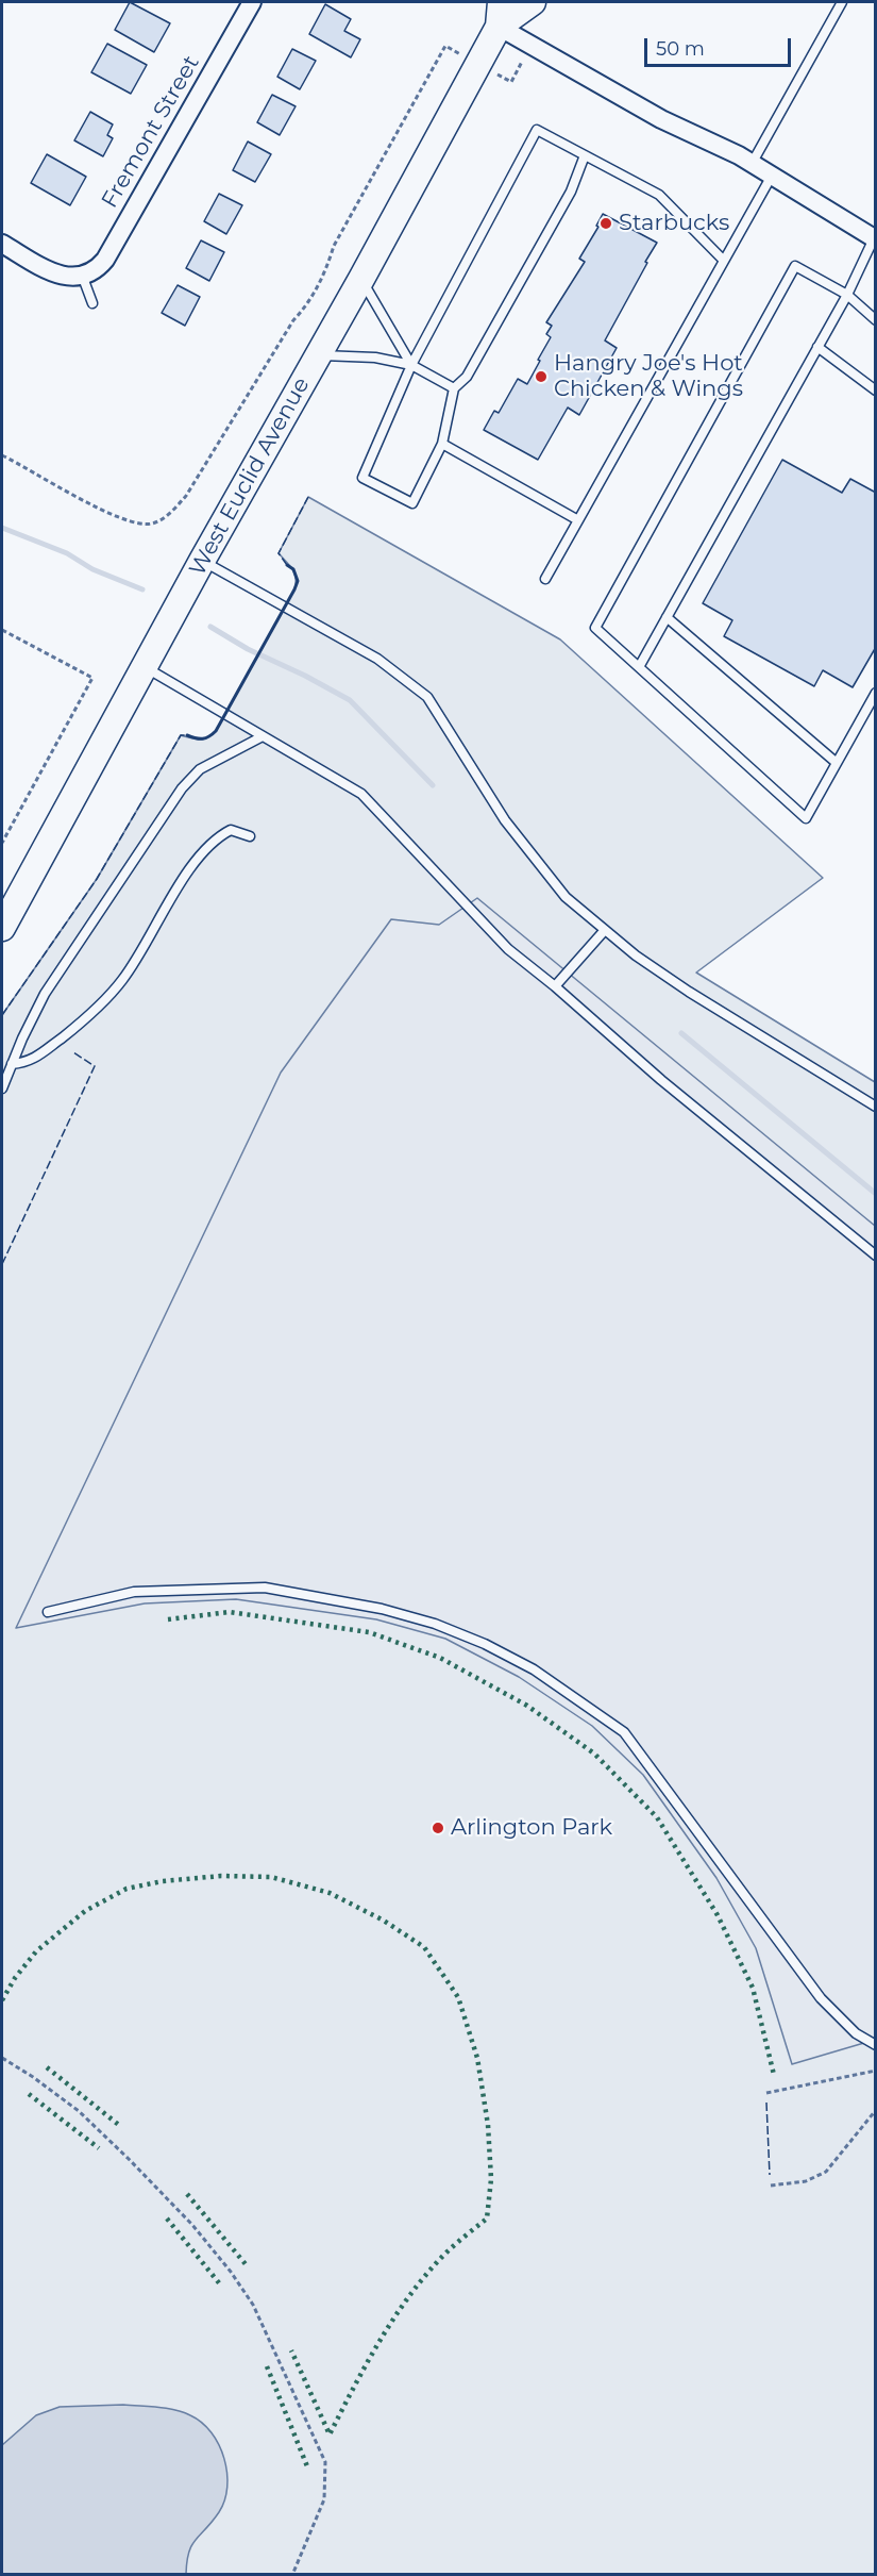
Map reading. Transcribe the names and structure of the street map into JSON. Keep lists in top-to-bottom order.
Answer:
{
  "streets": {
    "main road": ["West Euclid Avenue"],
    "street": ["Fremont Street"]
  },
  "places": ["Starbucks", "Hangry Joe's Hot Chicken & Wings", "Arlington Park"],
  "scale_bar": "50 m"
}
